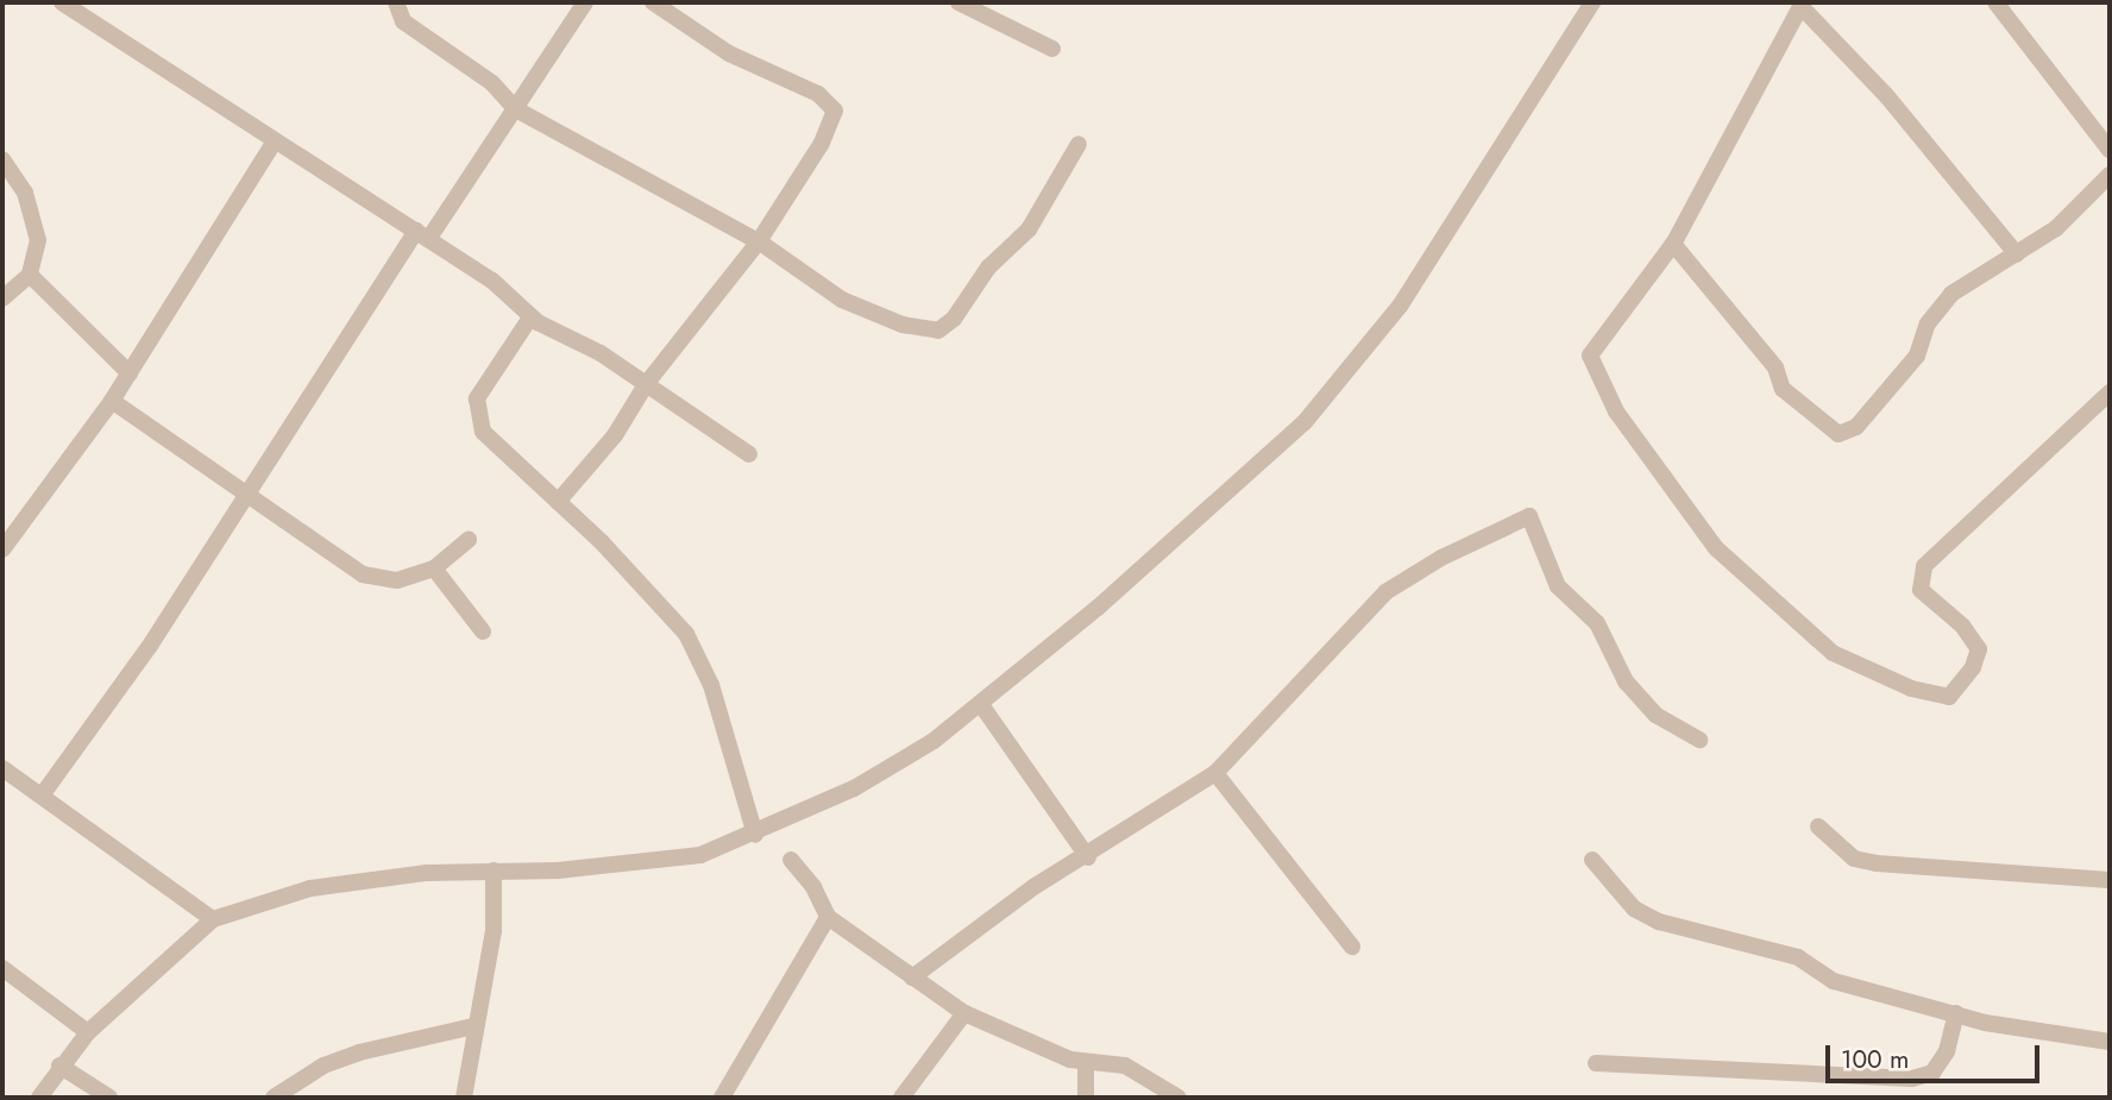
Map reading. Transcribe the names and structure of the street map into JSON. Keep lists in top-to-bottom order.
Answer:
{
  "scale_bar": "100 m"
}
